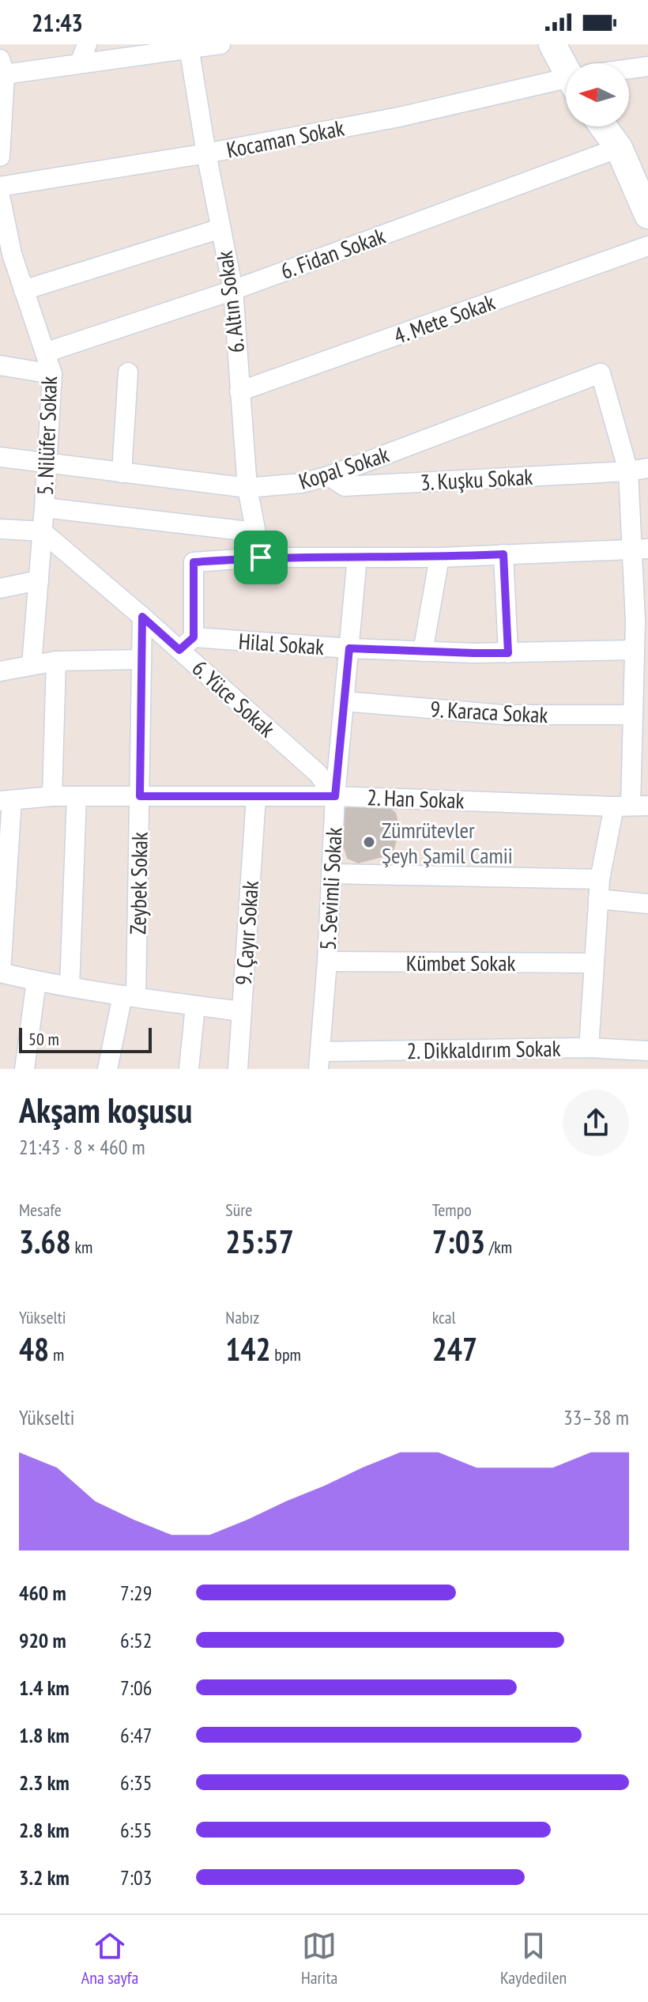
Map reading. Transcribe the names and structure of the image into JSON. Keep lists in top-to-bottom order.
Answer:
{
  "streets": {
    "street": [
      "Kocaman Sokak",
      "6. Fidan Sokak",
      "6. Altın Sokak",
      "4. Mete Sokak",
      "5. Nilüfer Sokak",
      "Kopal Sokak",
      "3. Kuşku Sokak",
      "Hilal Sokak",
      "6. Yüce Sokak",
      "9. Karaca Sokak",
      "2. Han Sokak",
      "Zeybek Sokak",
      "5. Sevimli Sokak",
      "9. Çayır Sokak",
      "Kümbet Sokak",
      "2. Dikkaldırım Sokak"
    ]
  },
  "crossings": [
    ["Kocaman Sokak", "6. Altın Sokak"],
    ["6. Fidan Sokak", "6. Altın Sokak"],
    ["6. Fidan Sokak", "5. Nilüfer Sokak"],
    ["6. Altın Sokak", "4. Mete Sokak"],
    ["6. Altın Sokak", "Kopal Sokak"],
    ["5. Nilüfer Sokak", "Kopal Sokak"],
    ["5. Nilüfer Sokak", "6. Yüce Sokak"],
    ["Kopal Sokak", "3. Kuşku Sokak"],
    ["Hilal Sokak", "6. Yüce Sokak"],
    ["Hilal Sokak", "5. Sevimli Sokak"],
    ["6. Yüce Sokak", "2. Han Sokak"],
    ["6. Yüce Sokak", "Zeybek Sokak"],
    ["6. Yüce Sokak", "5. Sevimli Sokak"],
    ["9. Karaca Sokak", "5. Sevimli Sokak"],
    ["2. Han Sokak", "Zeybek Sokak"],
    ["2. Han Sokak", "5. Sevimli Sokak"],
    ["2. Han Sokak", "9. Çayır Sokak"],
    ["5. Sevimli Sokak", "Kümbet Sokak"],
    ["5. Sevimli Sokak", "2. Dikkaldırım Sokak"]
  ],
  "places": ["Zümrütevler Şeyh Şamil Camii"],
  "scale_bar": "50 m",
  "north": "left",
  "page": {
    "status": "21:43",
    "scale": "50 m",
    "heading": ["Akşam koşusu", "21:43 · 8 × 460 m"],
    "stats": [
      ["Mesafe", "3.68 km"],
      ["Süre", "25:57"],
      ["Tempo", "7:03 /km"],
      ["Yükselti", "48 m"],
      ["Nabız", "142 bpm"],
      ["kcal", "247"]
    ],
    "chart": ["Yükselti", "33–38 m"],
    "list": [
      {
        "name": "460 m",
        "note": "7:29"
      },
      {
        "name": "920 m",
        "note": "6:52"
      },
      {
        "name": "1.4 km",
        "note": "7:06"
      },
      {
        "name": "1.8 km",
        "note": "6:47"
      },
      {
        "name": "2.3 km",
        "note": "6:35"
      },
      {
        "name": "2.8 km",
        "note": "6:55"
      },
      {
        "name": "3.2 km",
        "note": "7:03"
      }
    ],
    "tabs": ["Ana sayfa", "Harita", "Kaydedilen"]
  }
}
